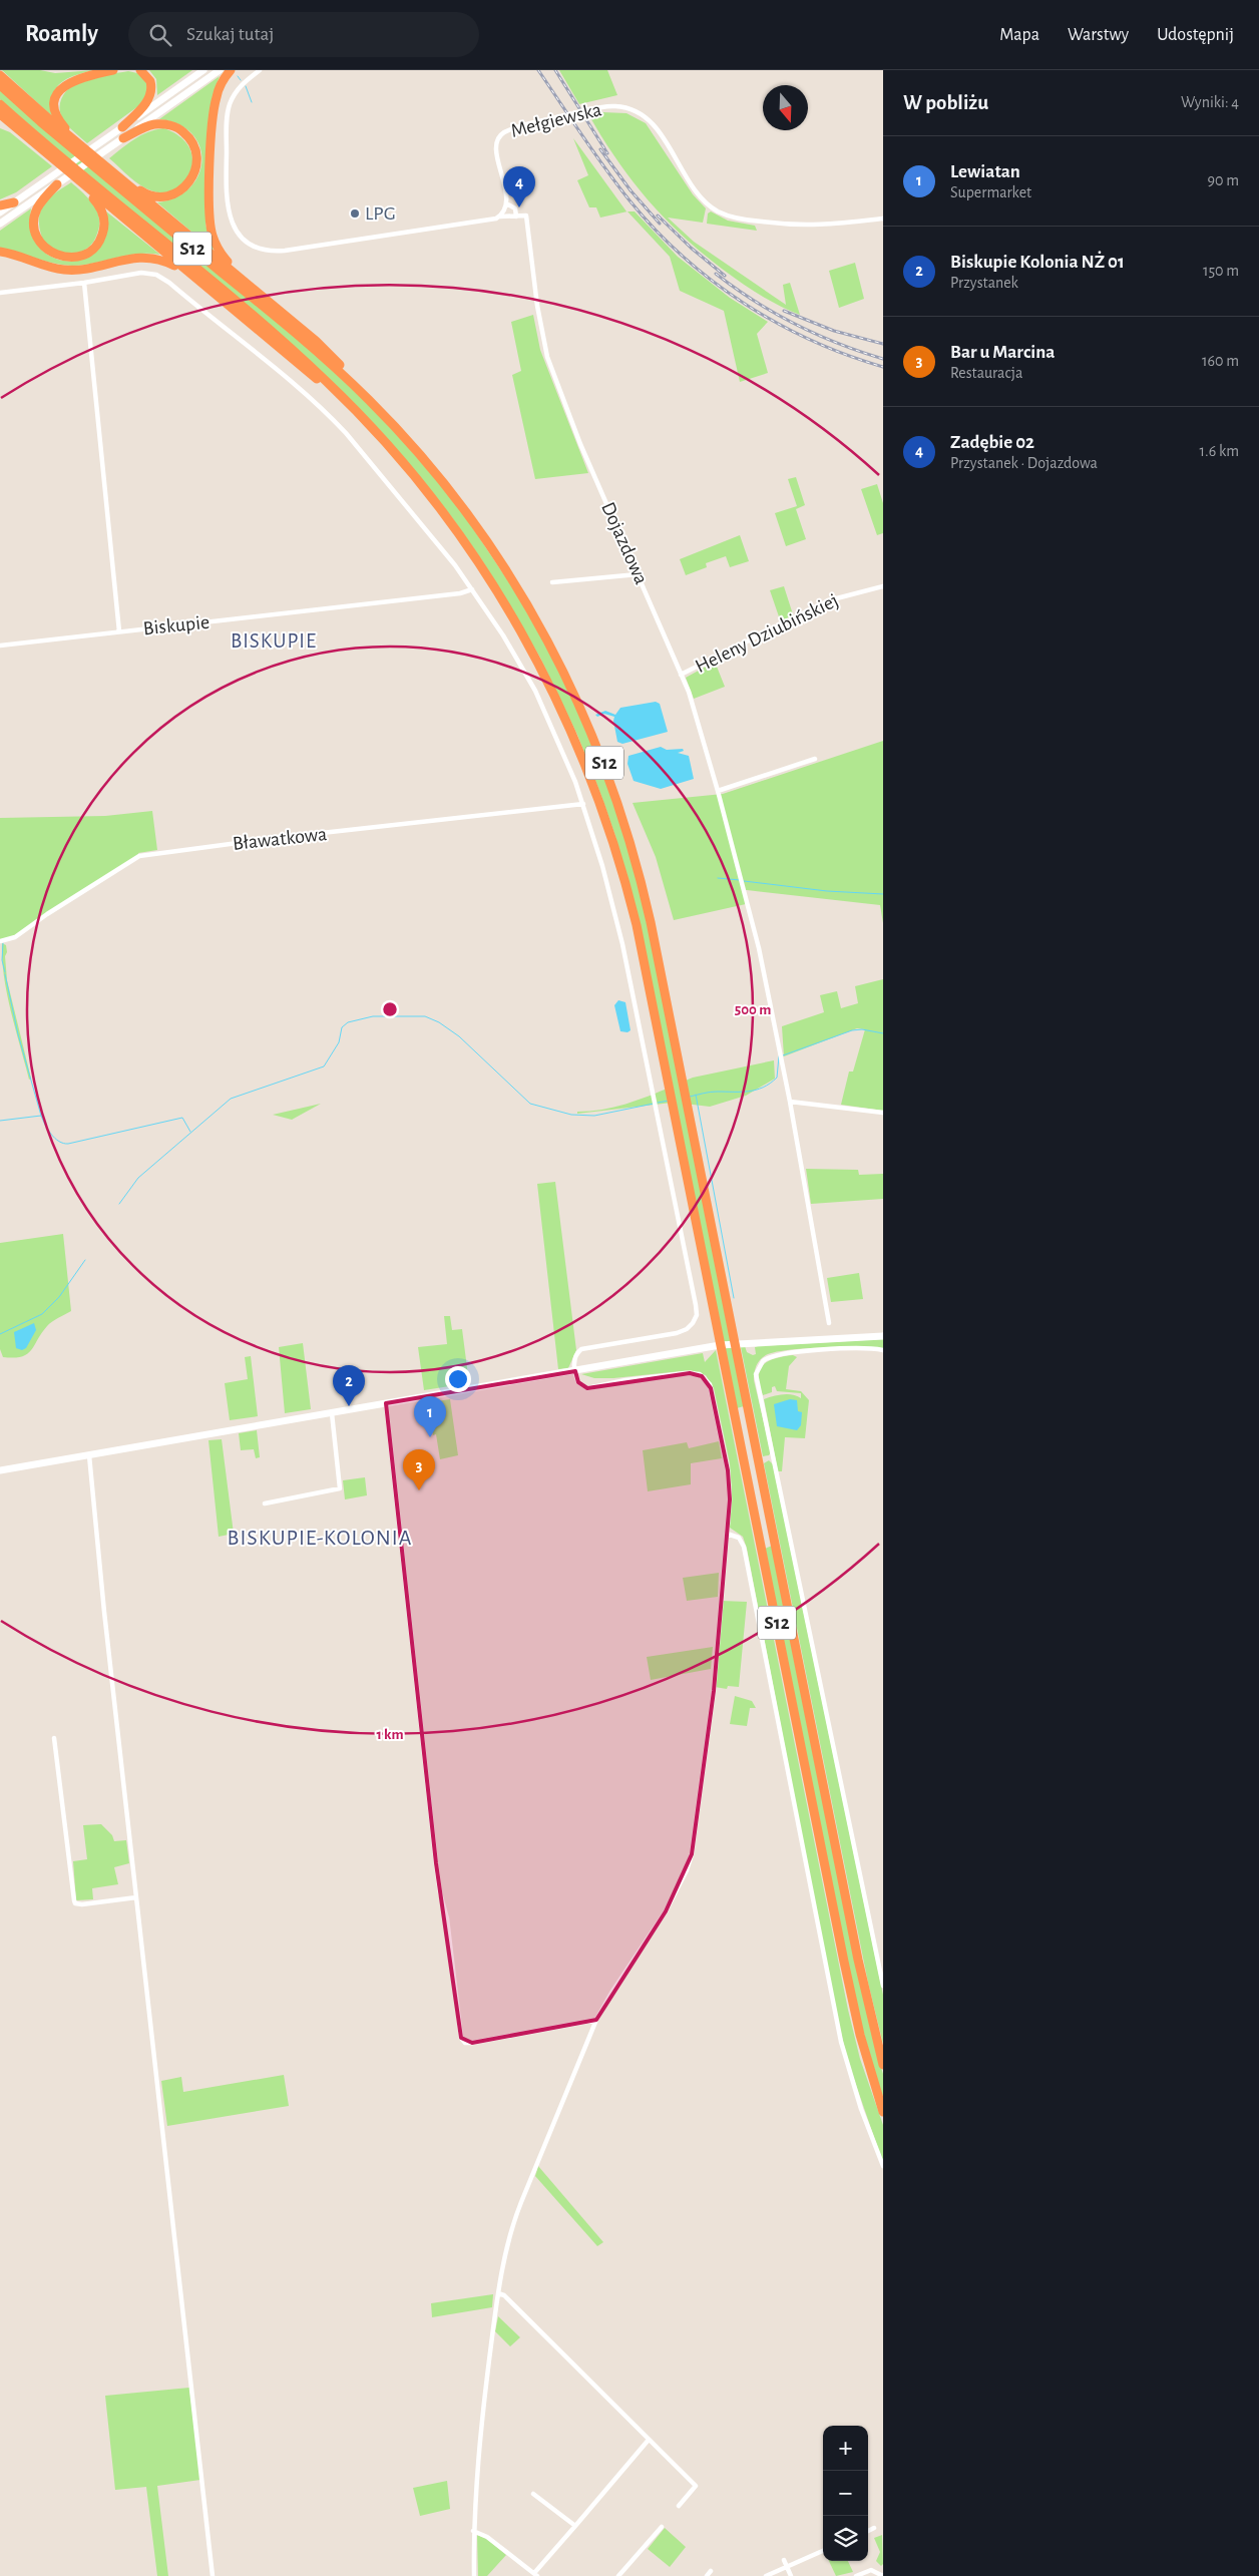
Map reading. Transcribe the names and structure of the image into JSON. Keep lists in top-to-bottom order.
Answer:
{
  "streets": {
    "highway": ["S12"],
    "street": [
      "Mełgiewska",
      "Dojazdowa",
      "Biskupie",
      "Heleny Dziubińskiej",
      "Bławatkowa"
    ]
  },
  "crossings": [
    ["Dojazdowa", "Heleny Dziubińskiej"]
  ],
  "districts": ["BISKUPIE", "BISKUPIE-KOLONIA"],
  "places": ["LPG"],
  "north": "bottom",
  "page": {
    "header": "Roamly",
    "search": "Szukaj tutaj",
    "nav": ["Mapa", "Warstwy", "Udostępnij"],
    "heading": ["W pobliżu", "Wyniki: 4"],
    "list": [
      {
        "mark": "1",
        "name": "Lewiatan",
        "note": "Supermarket",
        "value": "90 m"
      },
      {
        "mark": "2",
        "name": "Biskupie Kolonia NŻ 01",
        "note": "Przystanek",
        "value": "150 m"
      },
      {
        "mark": "3",
        "name": "Bar u Marcina",
        "note": "Restauracja",
        "value": "160 m"
      },
      {
        "mark": "4",
        "name": "Zadębie 02",
        "note": "Przystanek · Dojazdowa",
        "value": "1.6 km"
      }
    ],
    "pins": [
      "4",
      "2",
      "1",
      "3"
    ],
    "map_buttons": ["+", "−"]
  },
  "rings": ["500 m", "1 km"]
}
